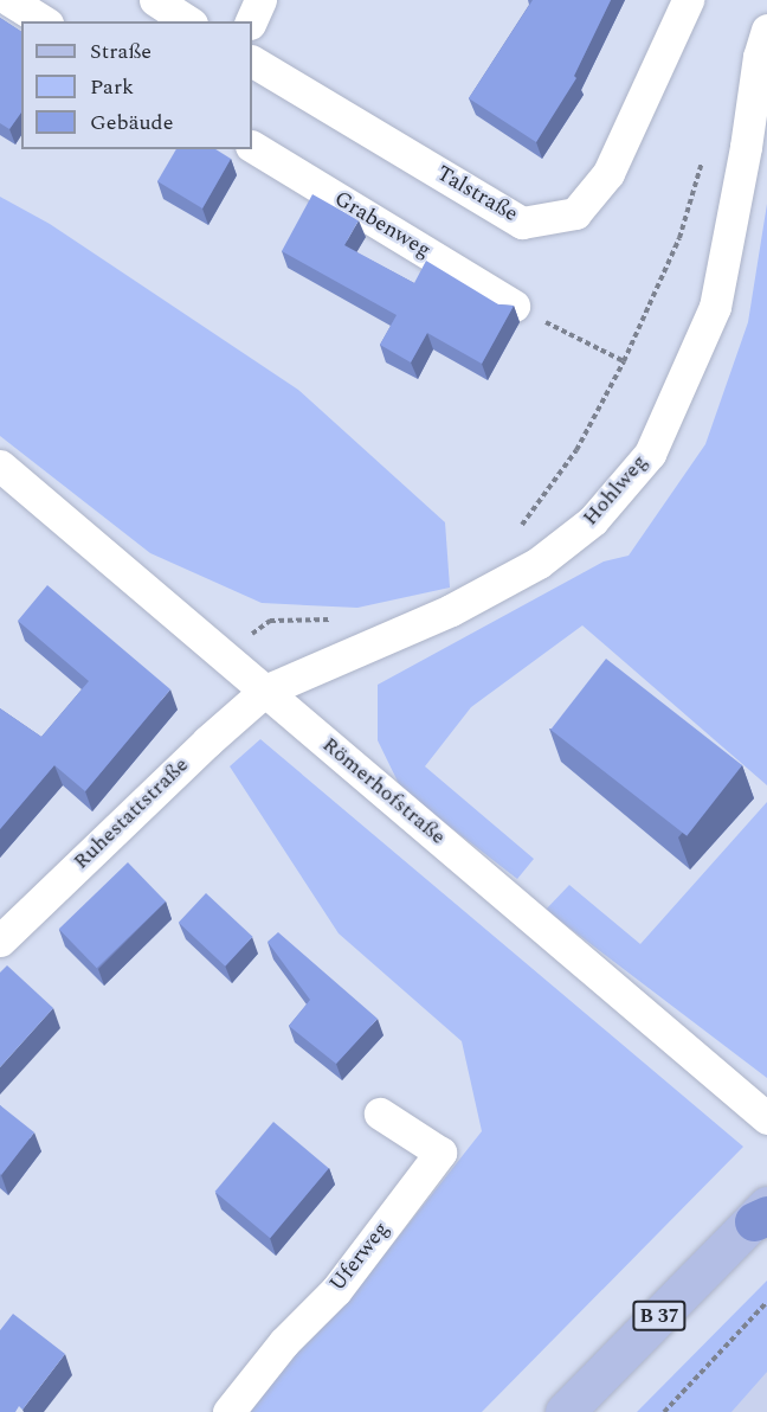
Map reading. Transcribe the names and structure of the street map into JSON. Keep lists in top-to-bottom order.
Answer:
{
  "streets": {
    "main road": ["B 37"],
    "street": [
      "Talstraße",
      "Grabenweg",
      "Hohlweg",
      "Römerhofstraße",
      "Ruhestattstraße",
      "Uferweg"
    ]
  },
  "crossings": [
    ["Hohlweg", "Römerhofstraße"],
    ["Hohlweg", "Ruhestattstraße"],
    ["Römerhofstraße", "Ruhestattstraße"]
  ],
  "legend": ["Straße", "Park", "Gebäude"]
}
